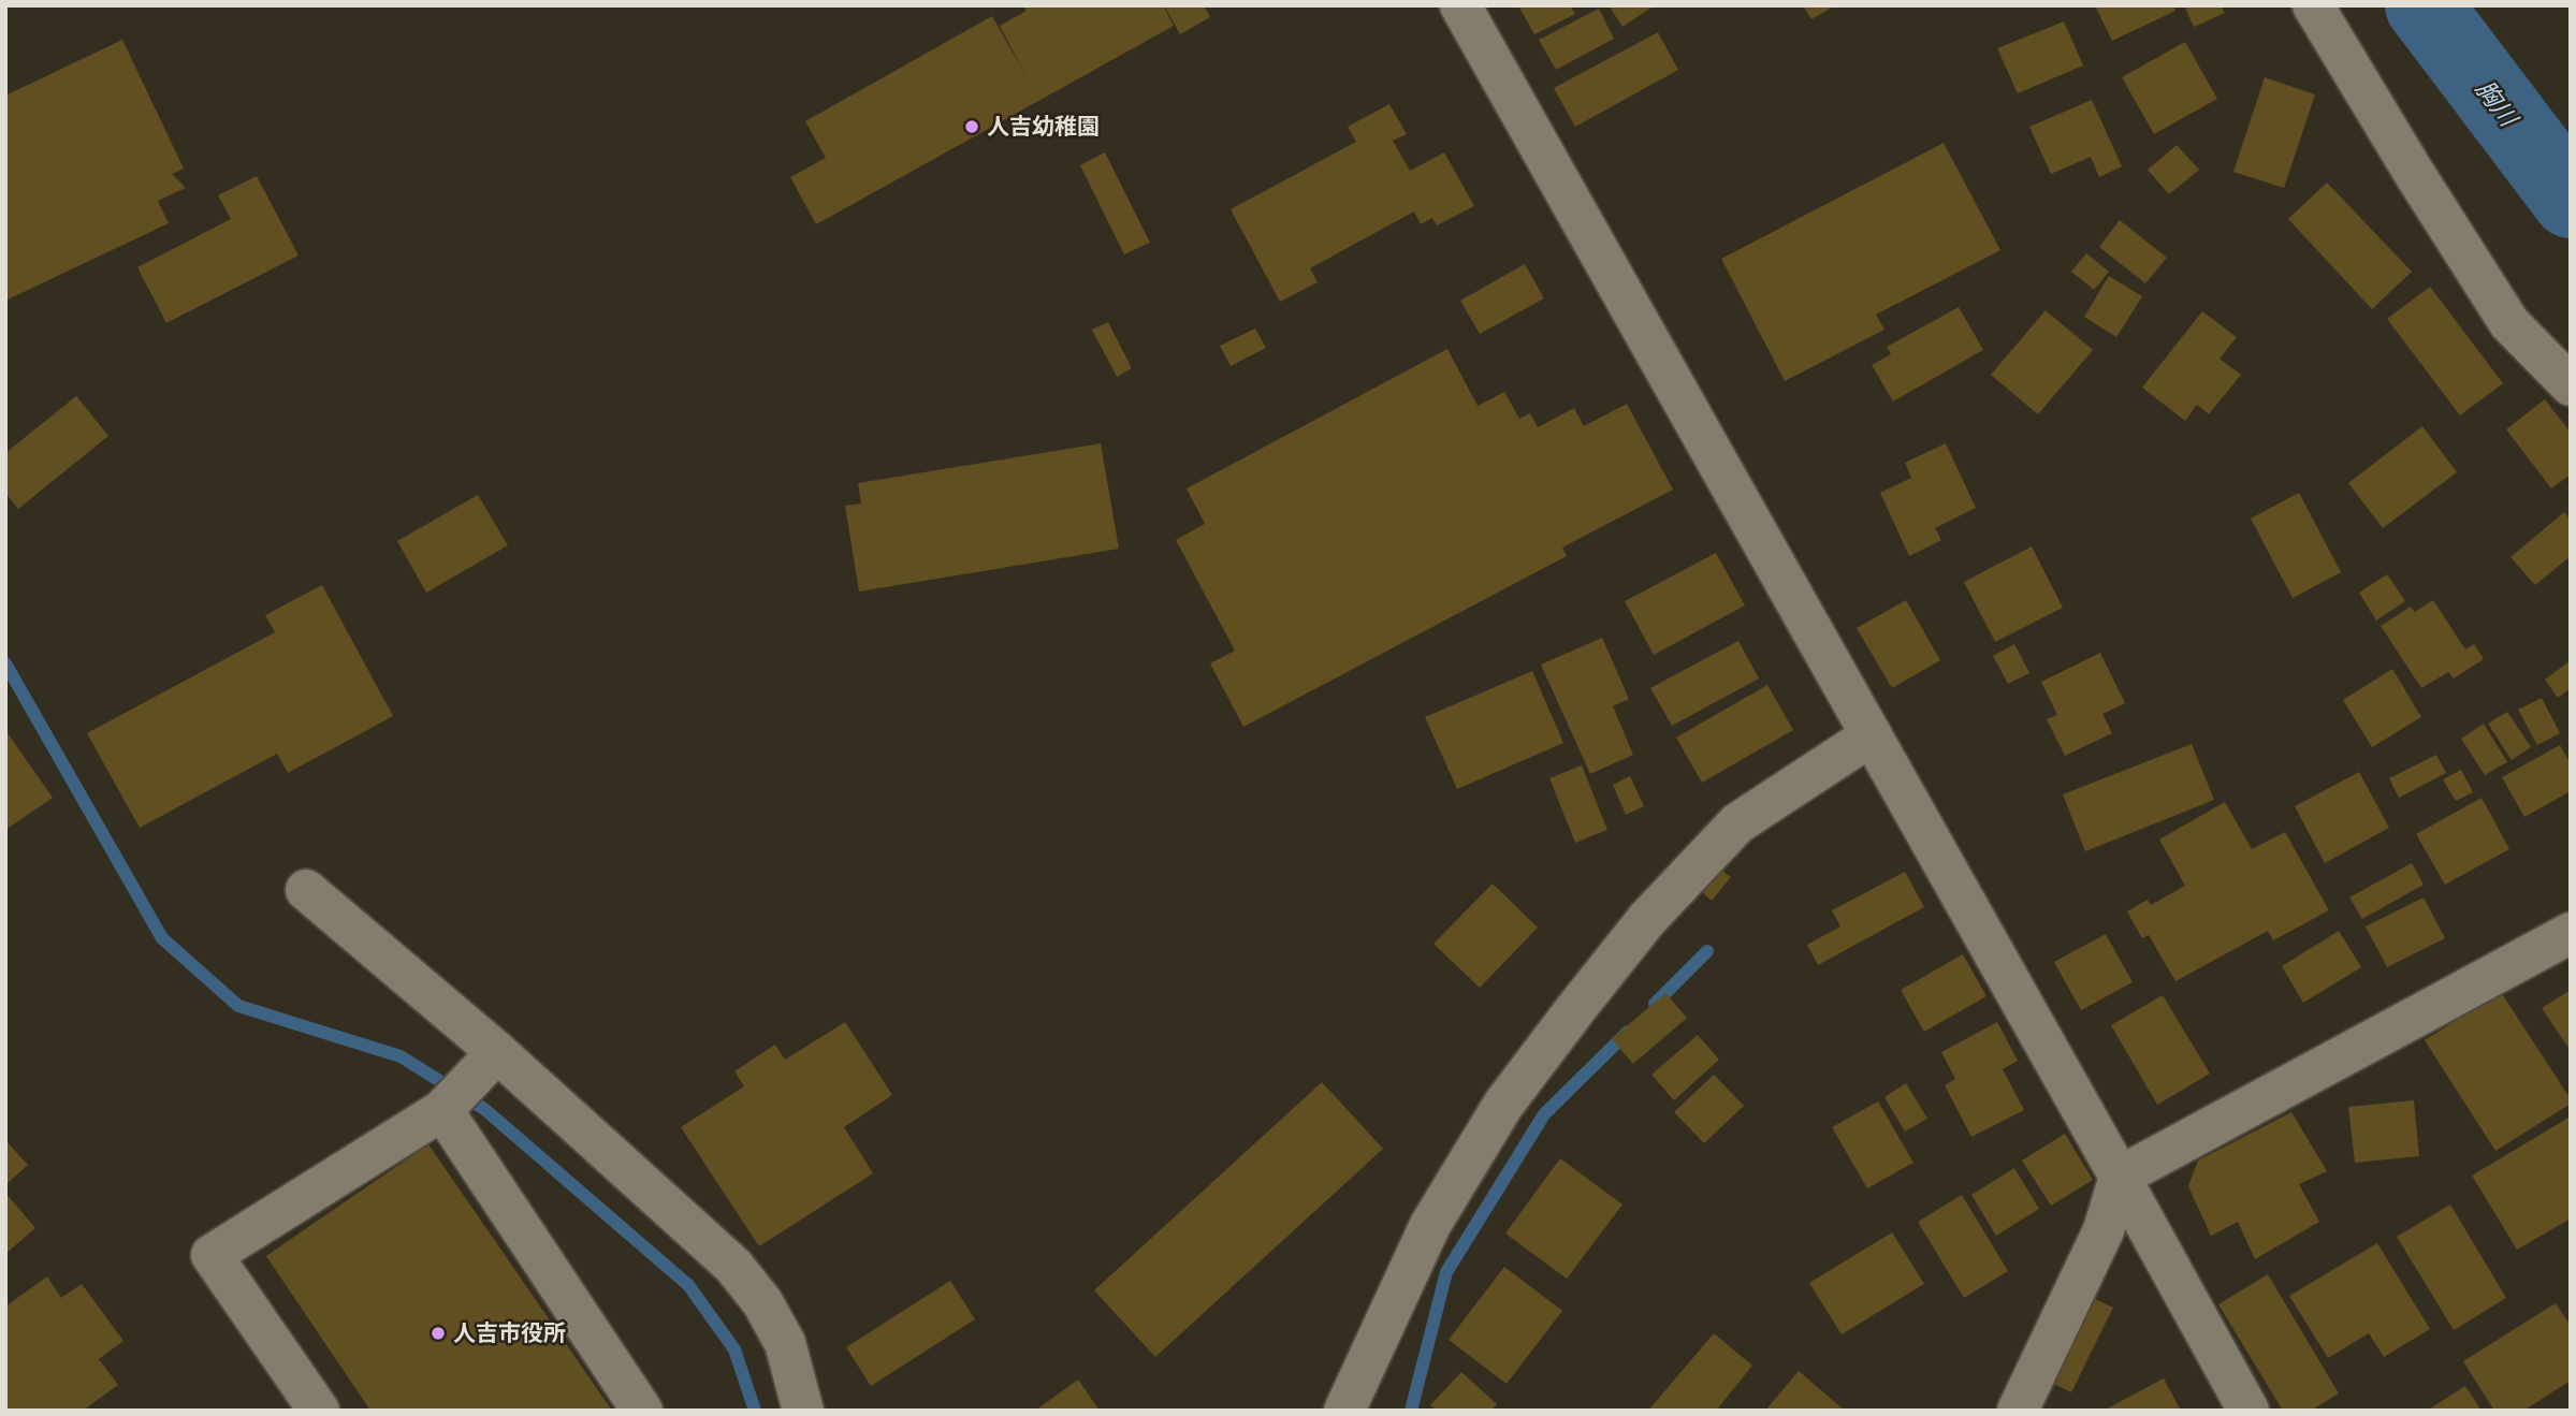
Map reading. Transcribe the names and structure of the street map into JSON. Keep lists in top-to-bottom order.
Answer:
{
  "water": ["胸川"],
  "places": ["人吉幼稚園", "人吉市役所"]
}
